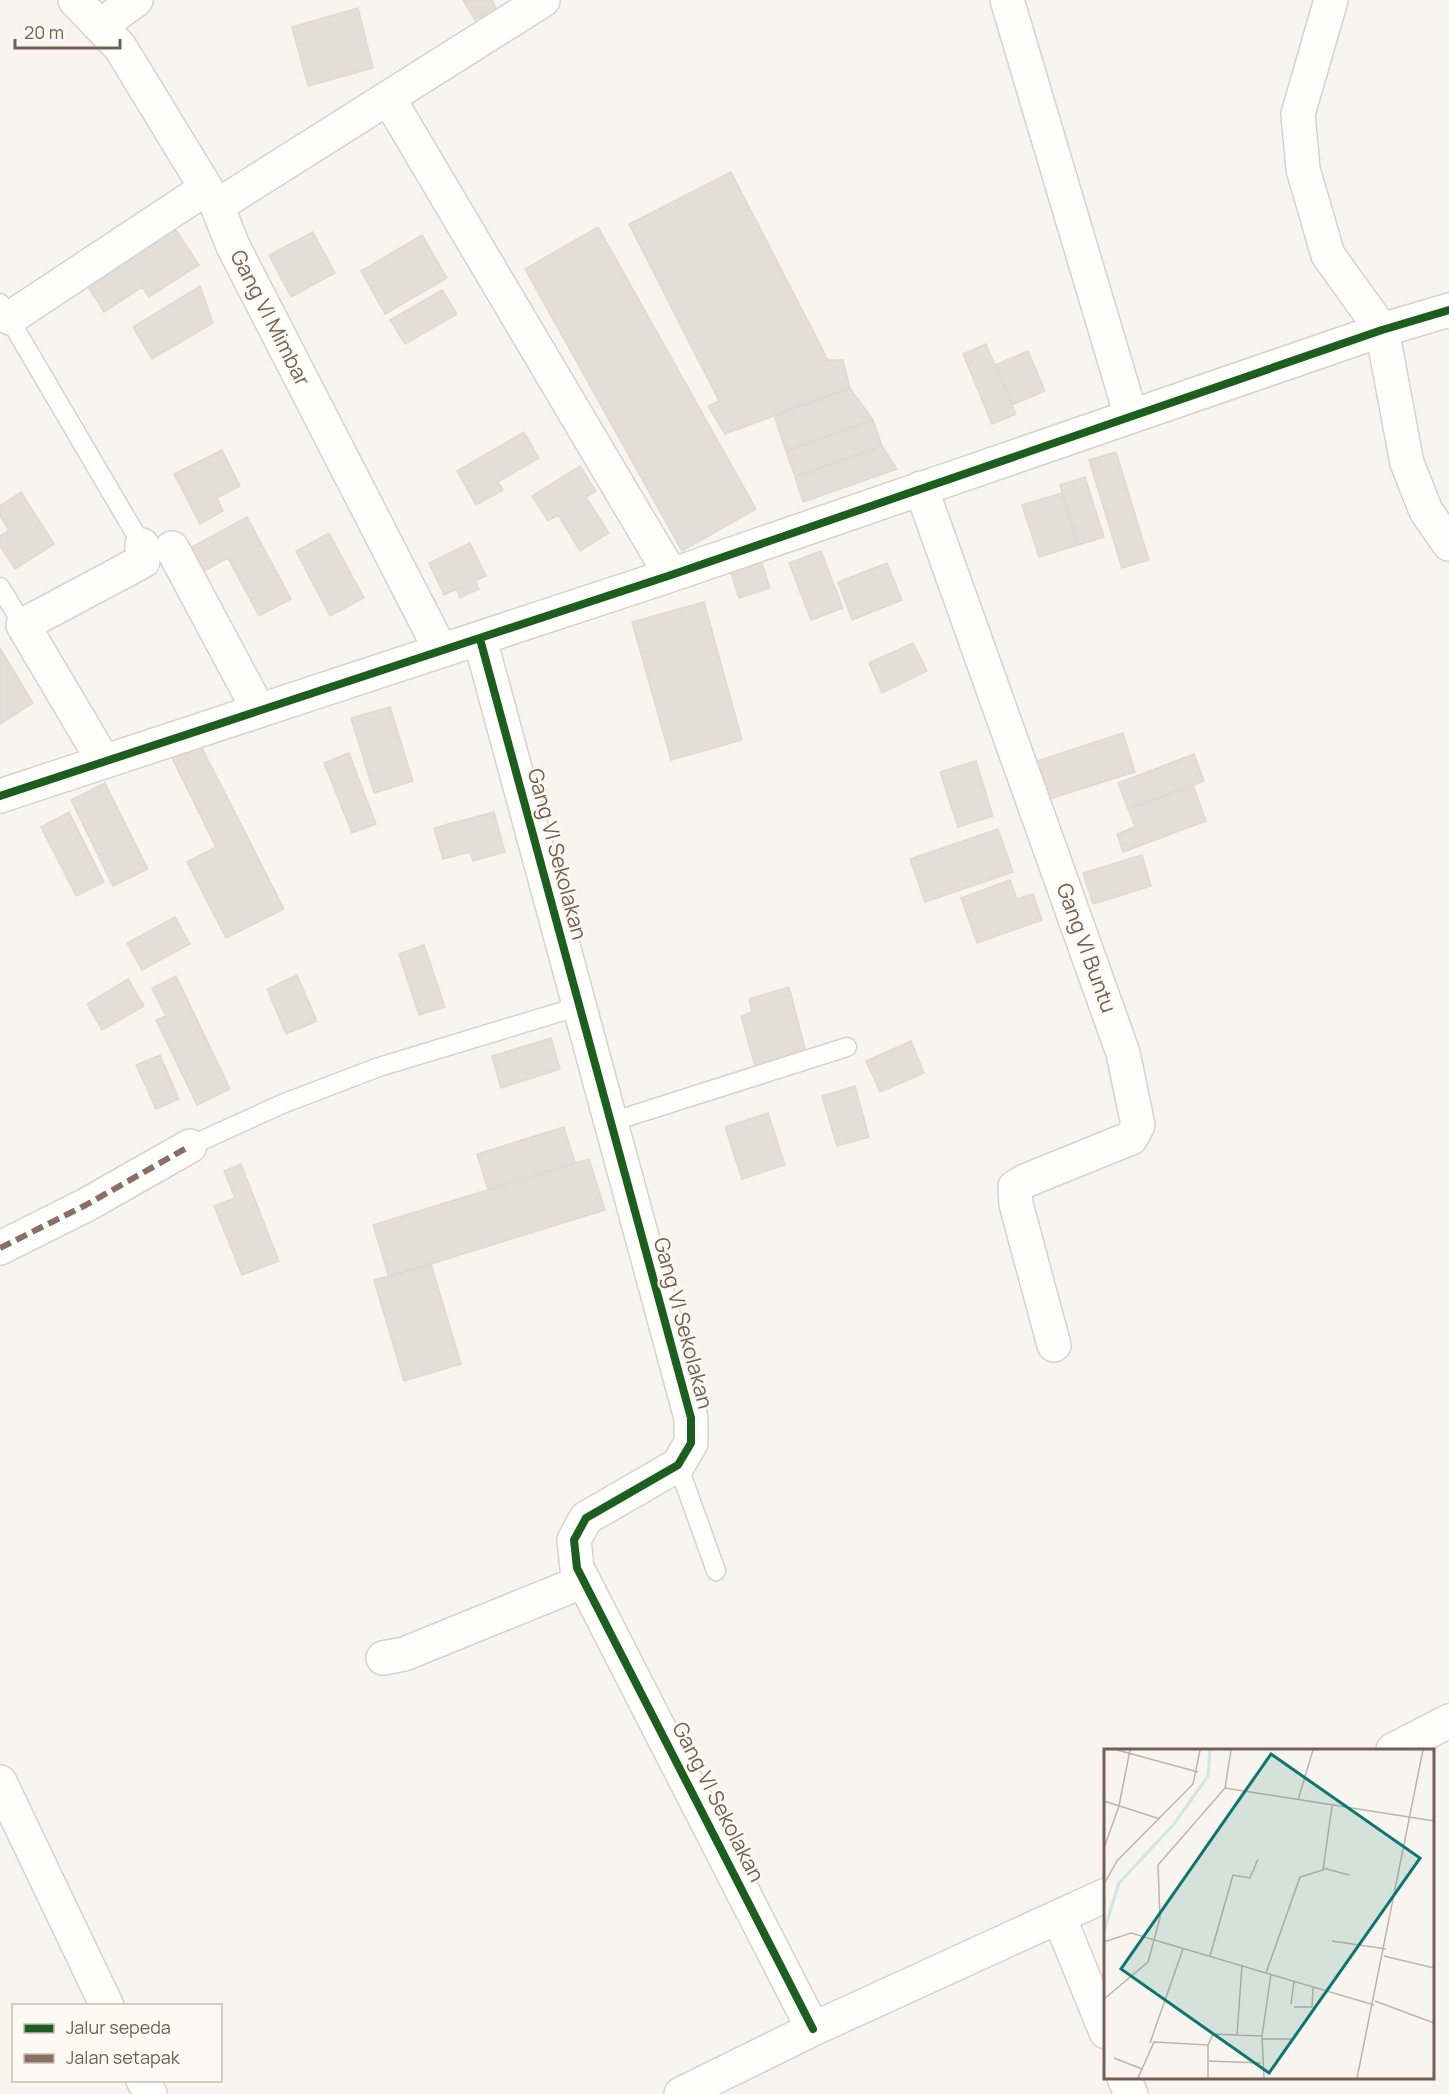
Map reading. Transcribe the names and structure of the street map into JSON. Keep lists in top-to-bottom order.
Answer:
{
  "streets": {
    "street": ["Gang VI Mimbar", "Gang VI Sekolakan", "Gang VI Buntu"]
  },
  "legend": ["Jalur sepeda", "Jalan setapak"],
  "scale_bar": "20 m"
}
